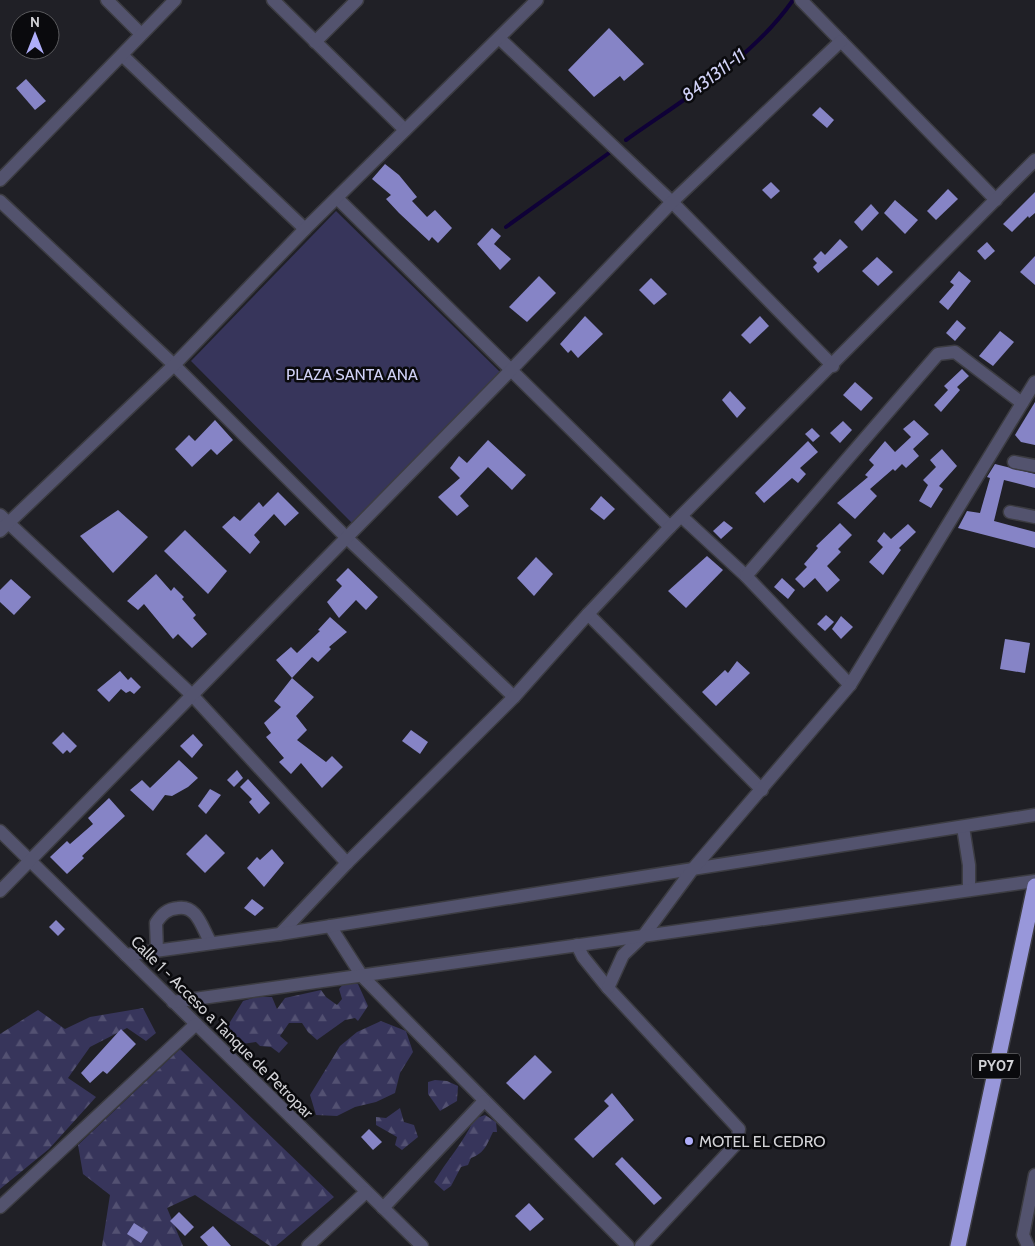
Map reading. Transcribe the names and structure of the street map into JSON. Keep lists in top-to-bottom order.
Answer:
{
  "streets": {
    "highway": ["PY07"],
    "street": ["Calle 1 - Acceso a Tanque de Petropar"]
  },
  "water": ["8431311-11"],
  "parks": ["PLAZA SANTA ANA"],
  "places": ["MOTEL EL CEDRO"],
  "north": "top"
}
